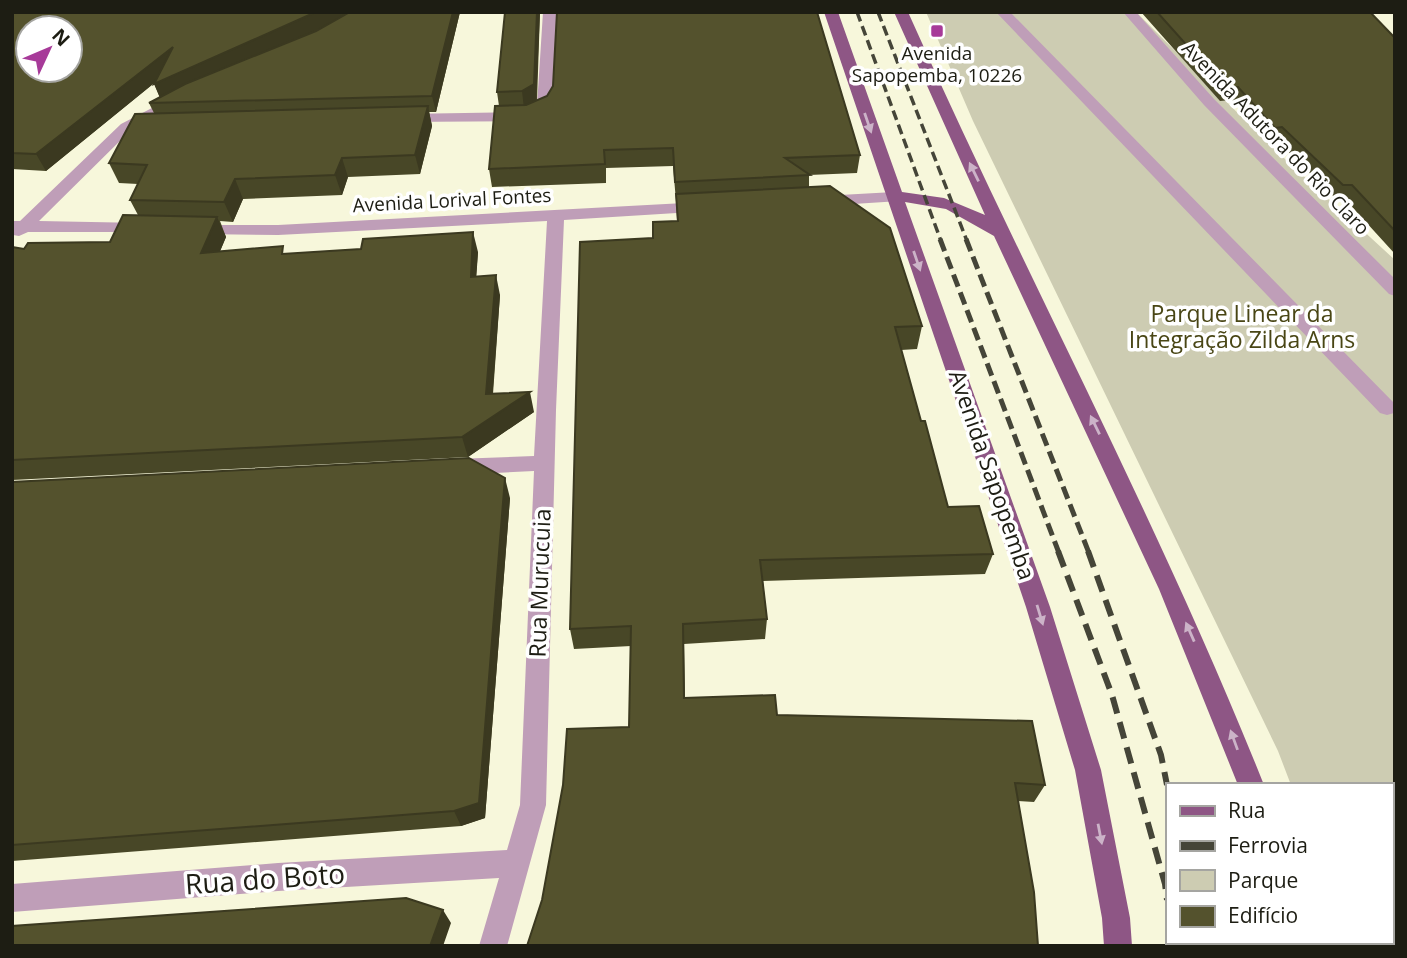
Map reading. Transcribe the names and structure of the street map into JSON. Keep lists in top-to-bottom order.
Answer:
{
  "streets": {
    "main road": ["Avenida Sapopemba"],
    "street": [
      "Avenida Adutora do Rio Claro",
      "Avenida Lorival Fontes",
      "Rua Murucuia",
      "Rua do Boto"
    ]
  },
  "crossings": [
    ["Avenida Lorival Fontes", "Rua Murucuia"],
    ["Rua Murucuia", "Rua do Boto"]
  ],
  "parks": ["Parque Linear da Integração Zilda Arns"],
  "places": {
    "transit": ["Avenida Sapopemba, 10226"]
  },
  "legend": [
    "Rua",
    "Ferrovia",
    "Parque",
    "Edifício"
  ],
  "north": "top right"
}
